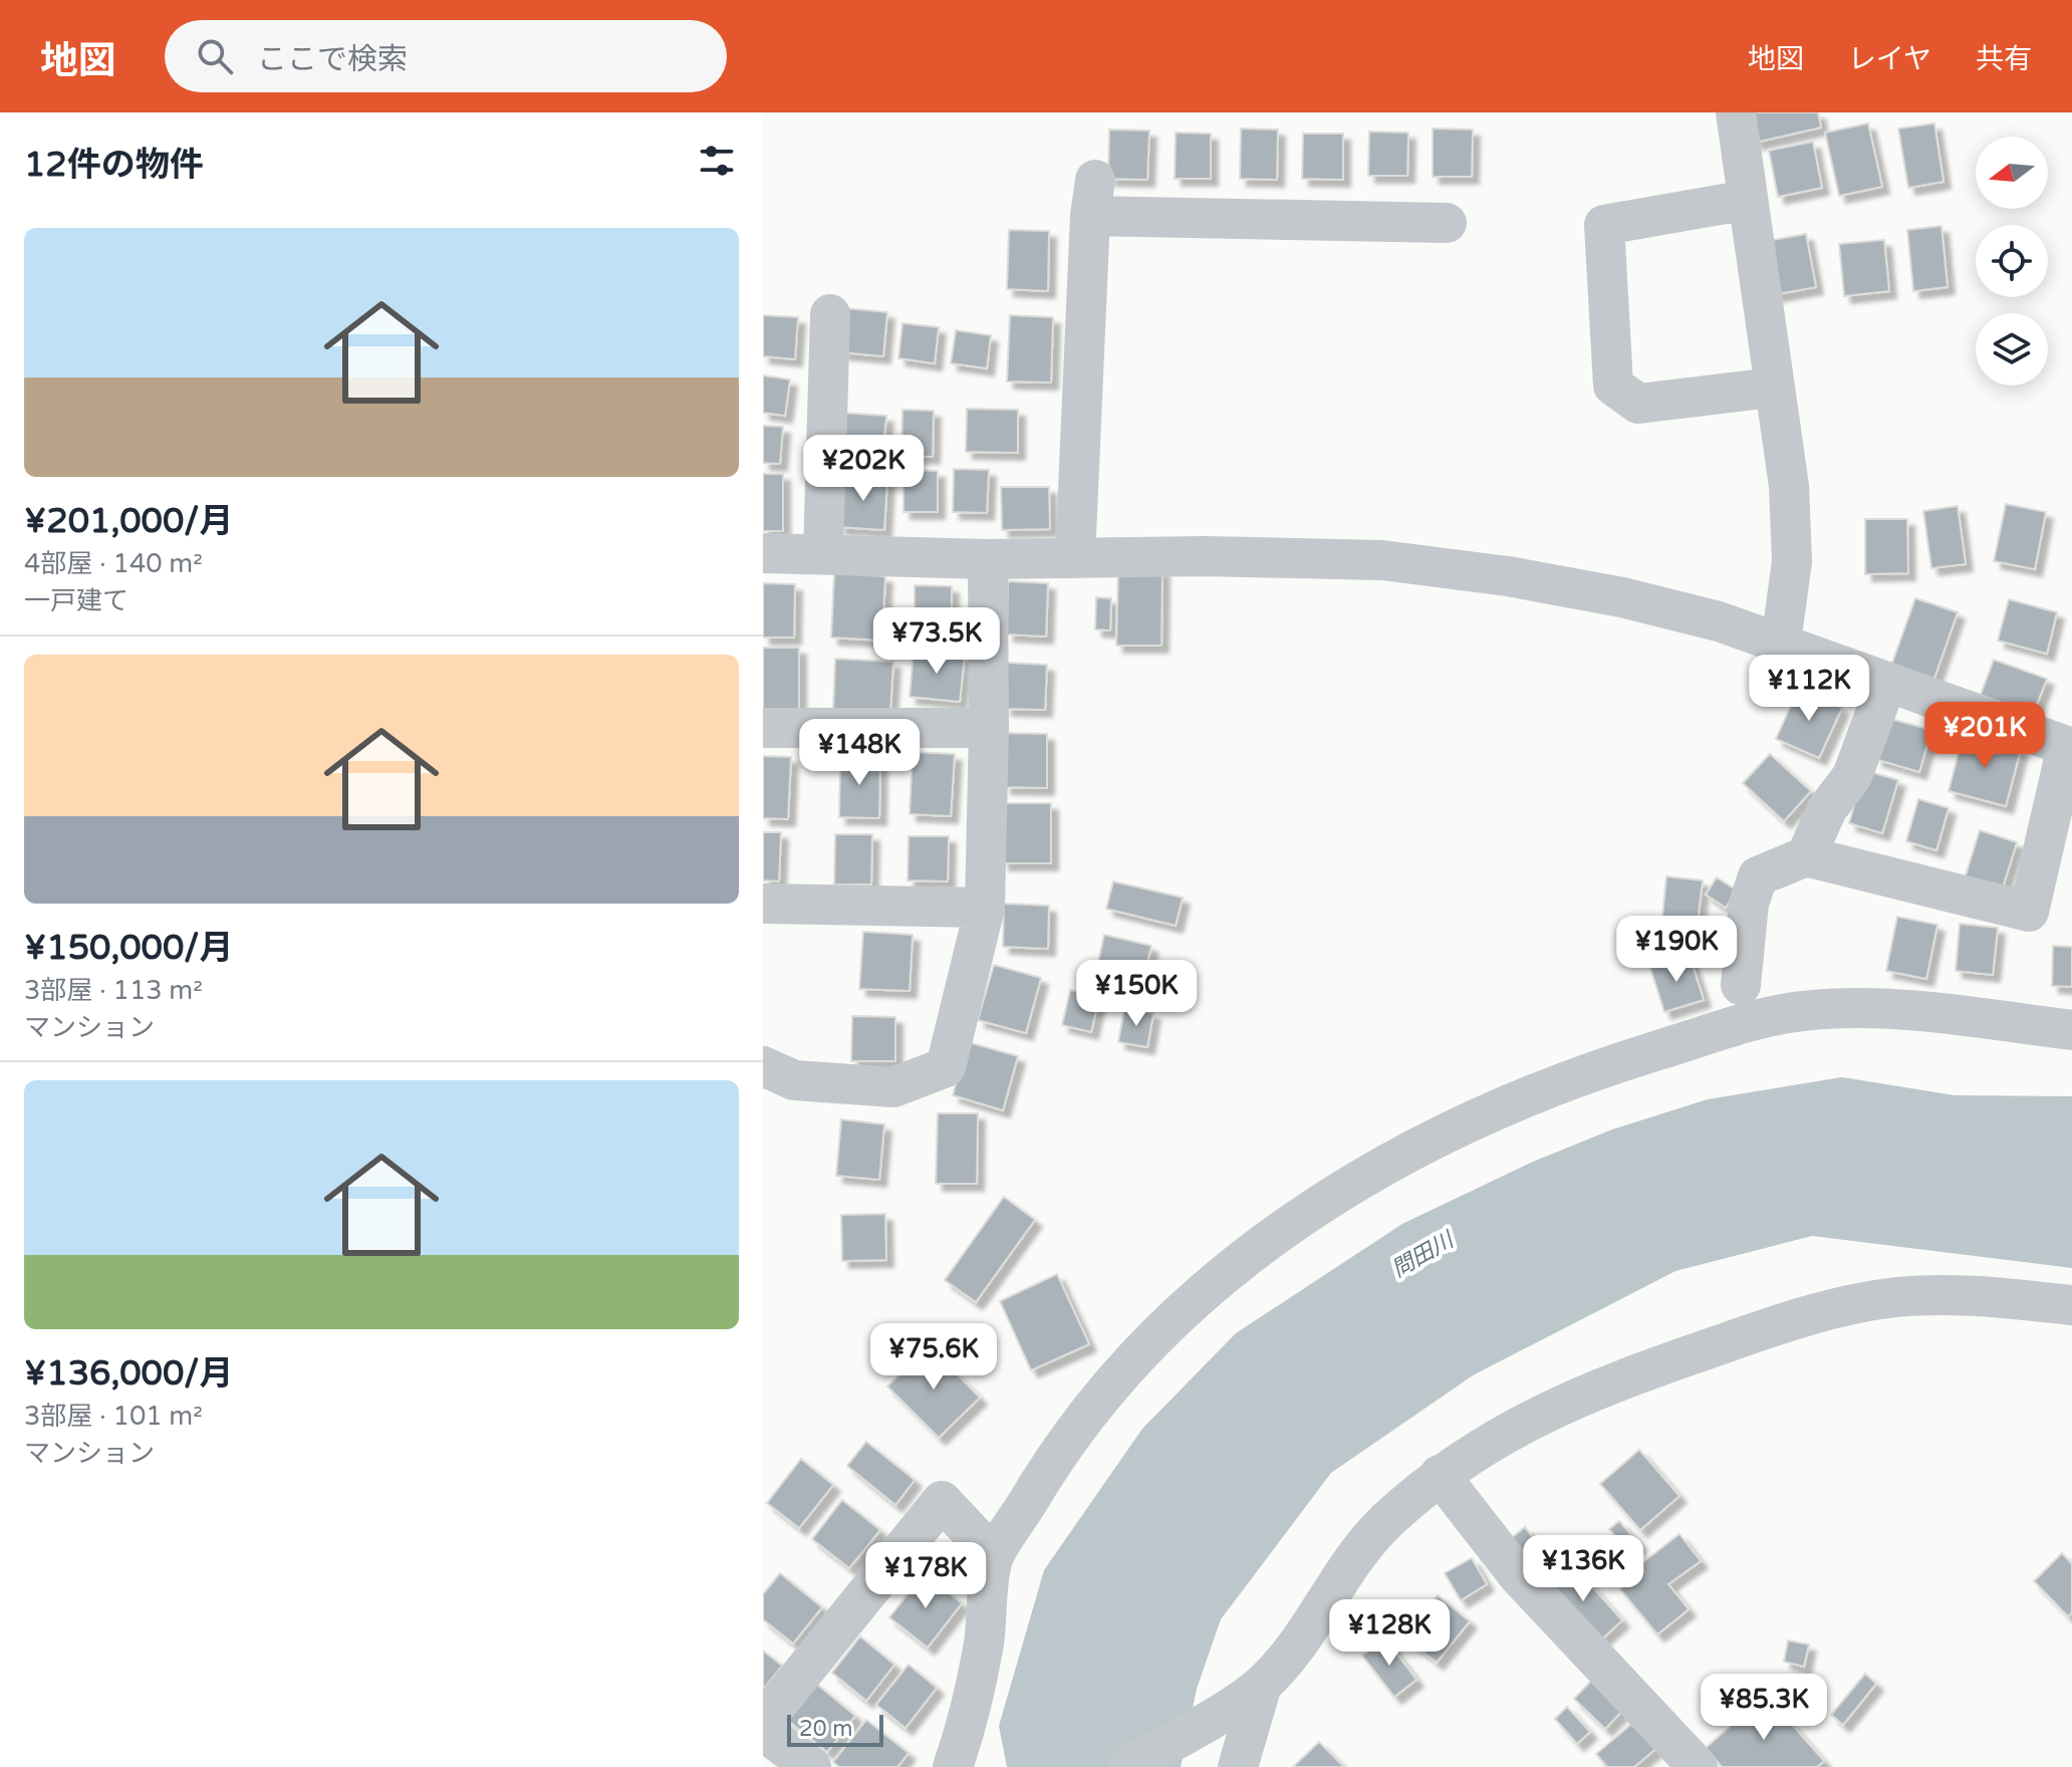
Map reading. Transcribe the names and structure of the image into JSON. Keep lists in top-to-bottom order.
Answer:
{
  "water": ["問田川"],
  "scale_bar": "20 m",
  "north": "left",
  "page": {
    "header": "地図",
    "search": "ここで検索",
    "nav": ["地図", "レイヤ", "共有"],
    "heading": "12件の物件",
    "list": [
      {
        "name": "¥201,000/月",
        "note": "4部屋 · 140 m² · 一戸建て"
      },
      {
        "name": "¥150,000/月",
        "note": "3部屋 · 113 m² · マンション"
      },
      {
        "name": "¥136,000/月",
        "note": "3部屋 · 101 m² · マンション"
      }
    ],
    "price": [
      "¥202K",
      "¥73.5K",
      "¥112K",
      "¥201K",
      "¥148K",
      "¥190K",
      "¥150K",
      "¥75.6K",
      "¥136K",
      "¥178K",
      "¥128K",
      "¥85.3K"
    ],
    "scale": "20 m"
  }
}
